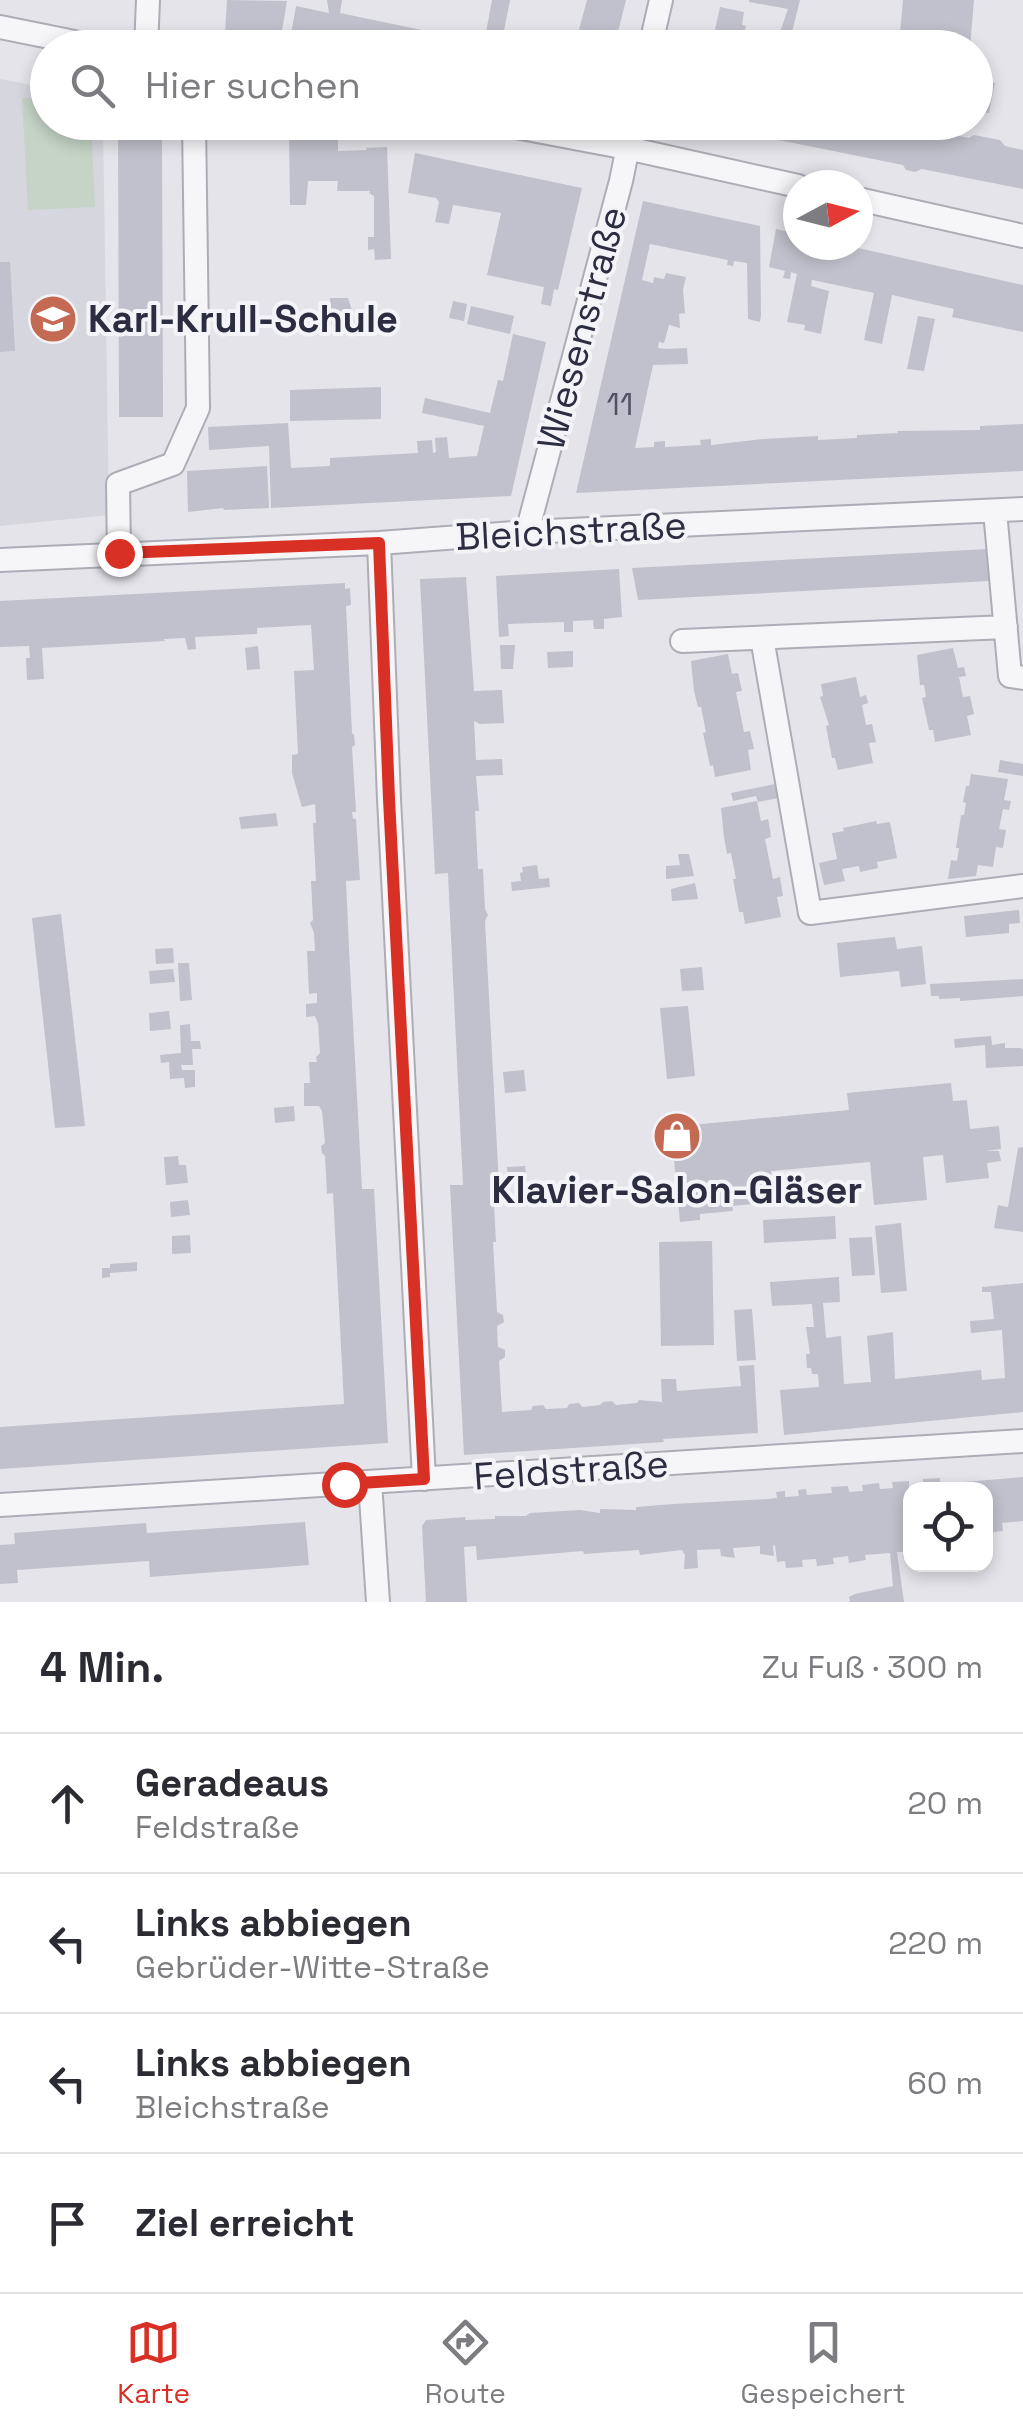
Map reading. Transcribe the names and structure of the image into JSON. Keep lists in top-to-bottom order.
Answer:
{
  "streets": {
    "street": ["Wiesenstraße", "Bleichstraße", "Feldstraße"]
  },
  "crossings": [
    ["Wiesenstraße", "Bleichstraße"]
  ],
  "places": {
    "school or university": ["Karl-Krull-Schule"],
    "shop": ["Klavier-Salon-Gläser"]
  },
  "house_numbers": ["11"],
  "north": "right",
  "page": {
    "search": "Hier suchen",
    "heading": ["4 Min.", "Zu Fuß · 300 m"],
    "list": [
      ["Geradeaus", "Feldstraße", "20 m"],
      ["Links abbiegen", "Gebrüder-Witte-Straße", "220 m"],
      ["Links abbiegen", "Bleichstraße", "60 m"],
      "Ziel erreicht"
    ],
    "nav": ["Karte", "Route", "Gespeichert"]
  }
}
